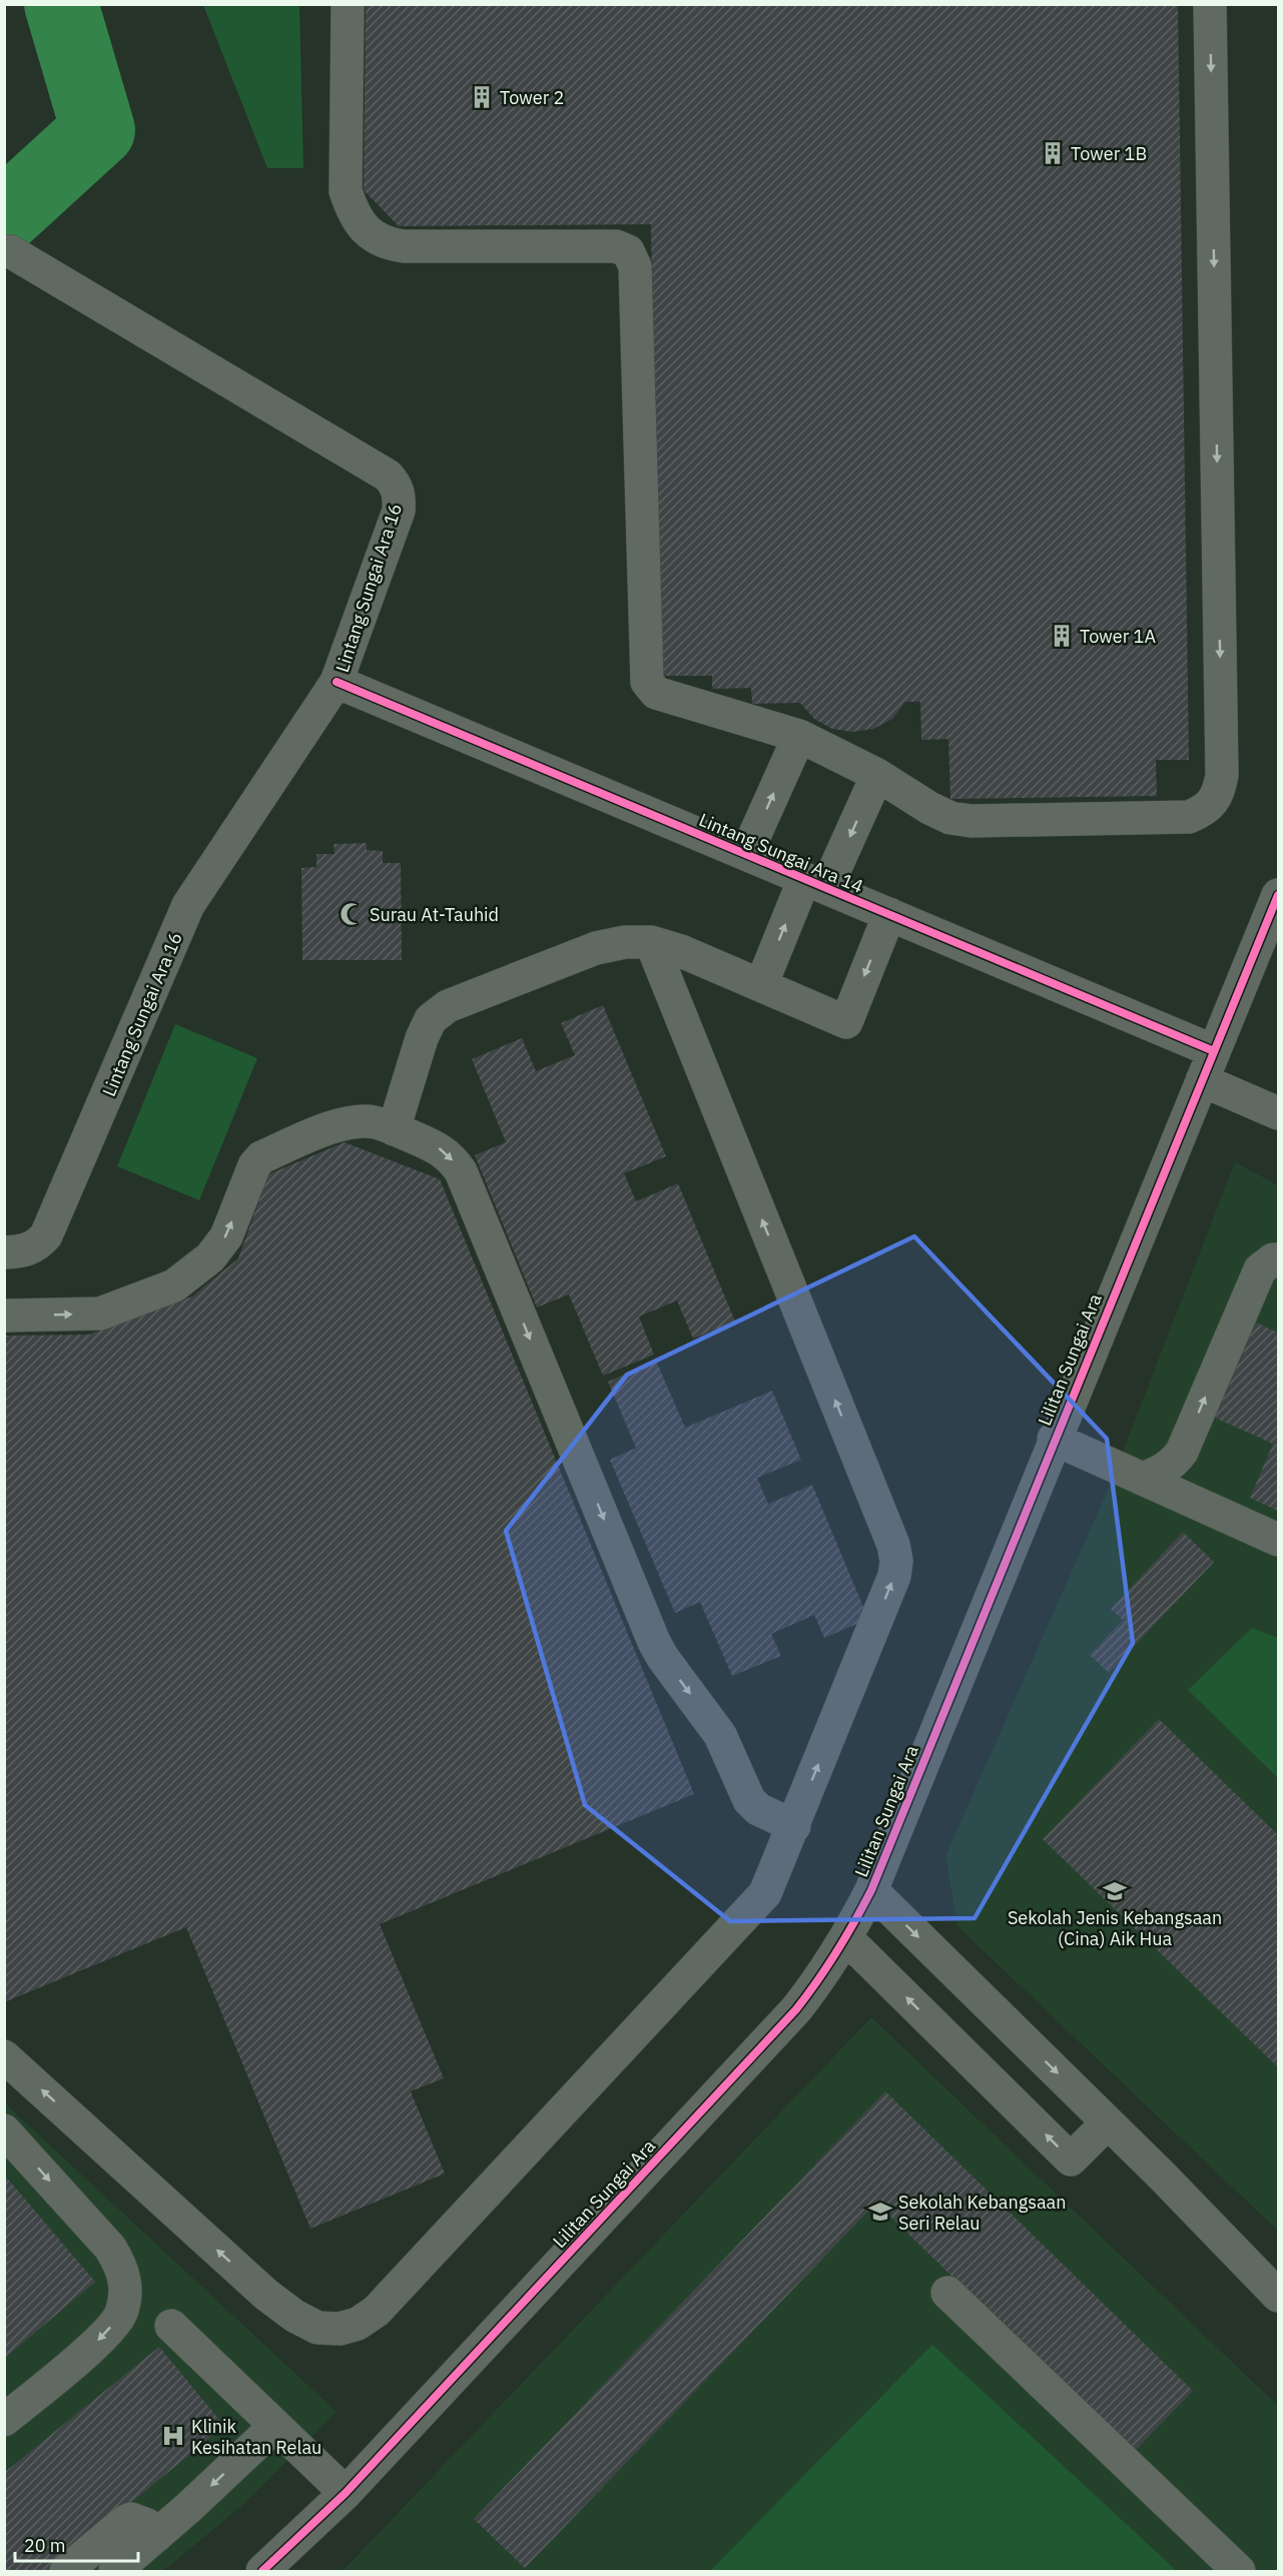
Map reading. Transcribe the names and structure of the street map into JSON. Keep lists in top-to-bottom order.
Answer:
{
  "streets": {
    "street": ["Lintang Sungai Ara 16", "Lintang Sungai Ara 14", "Lilitan Sungai Ara"]
  },
  "crossings": [
    ["Lintang Sungai Ara 16", "Lintang Sungai Ara 14"],
    ["Lintang Sungai Ara 14", "Lilitan Sungai Ara"]
  ],
  "places": {
    "building": ["Tower 2", "Tower 1B", "Tower 1A"],
    "mosque": ["Surau At-Tauhid"],
    "school or university": ["Sekolah Jenis Kebangsaan (Cina) Aik Hua", "Sekolah Kebangsaan Seri Relau"],
    "hospital": ["Klinik Kesihatan Relau"]
  },
  "scale_bar": "20 m"
}
